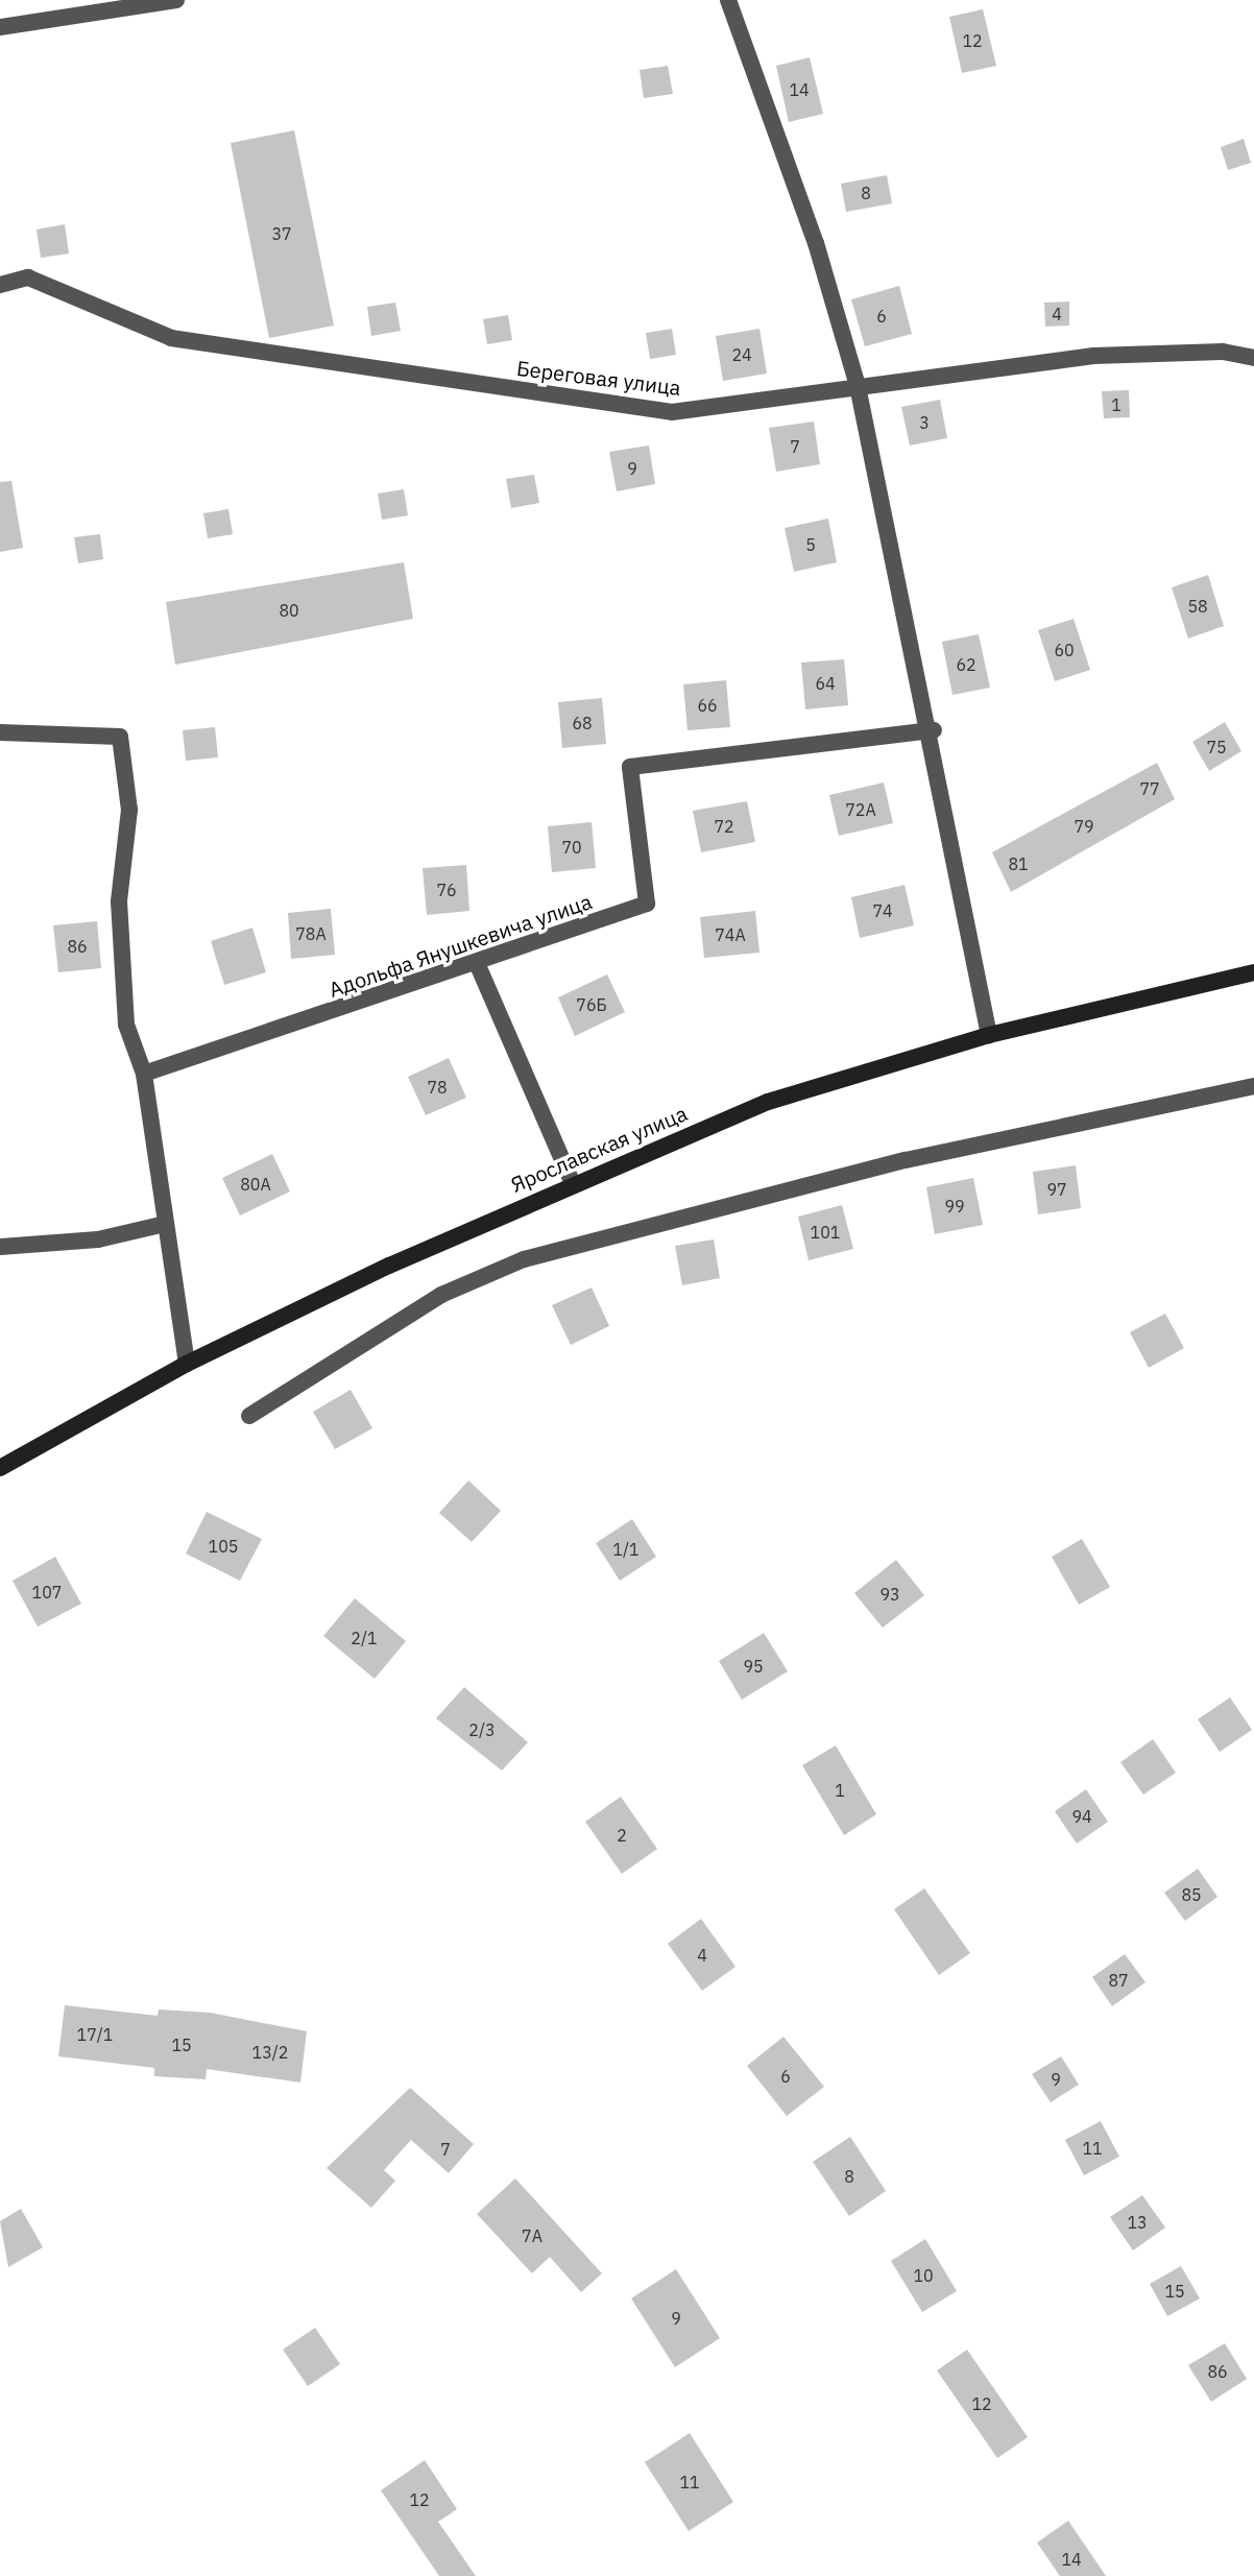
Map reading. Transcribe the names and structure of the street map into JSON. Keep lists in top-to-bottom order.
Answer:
{
  "streets": {
    "main road": ["Ярославская улица"],
    "street": ["Береговая улица", "Адольфа Янушкевича улица"]
  },
  "house_numbers": [
    "12",
    "14",
    "8",
    "37",
    "4",
    "6",
    "24",
    "1",
    "3",
    "7",
    "9",
    "5",
    "58",
    "80",
    "60",
    "62",
    "64",
    "66",
    "68",
    "75",
    "77",
    "72А",
    "72",
    "79",
    "70",
    "81",
    "76",
    "74",
    "78А",
    "74А",
    "86",
    "76Б",
    "78",
    "80А",
    "97",
    "99",
    "101",
    "105",
    "1/1",
    "107",
    "93",
    "2/1",
    "95",
    "2/3",
    "1",
    "94",
    "2",
    "85",
    "4",
    "87",
    "17/1",
    "15",
    "13/2",
    "6",
    "9",
    "11",
    "7",
    "8",
    "13",
    "7А",
    "10",
    "15",
    "9",
    "86",
    "12",
    "11",
    "12",
    "14"
  ]
}
